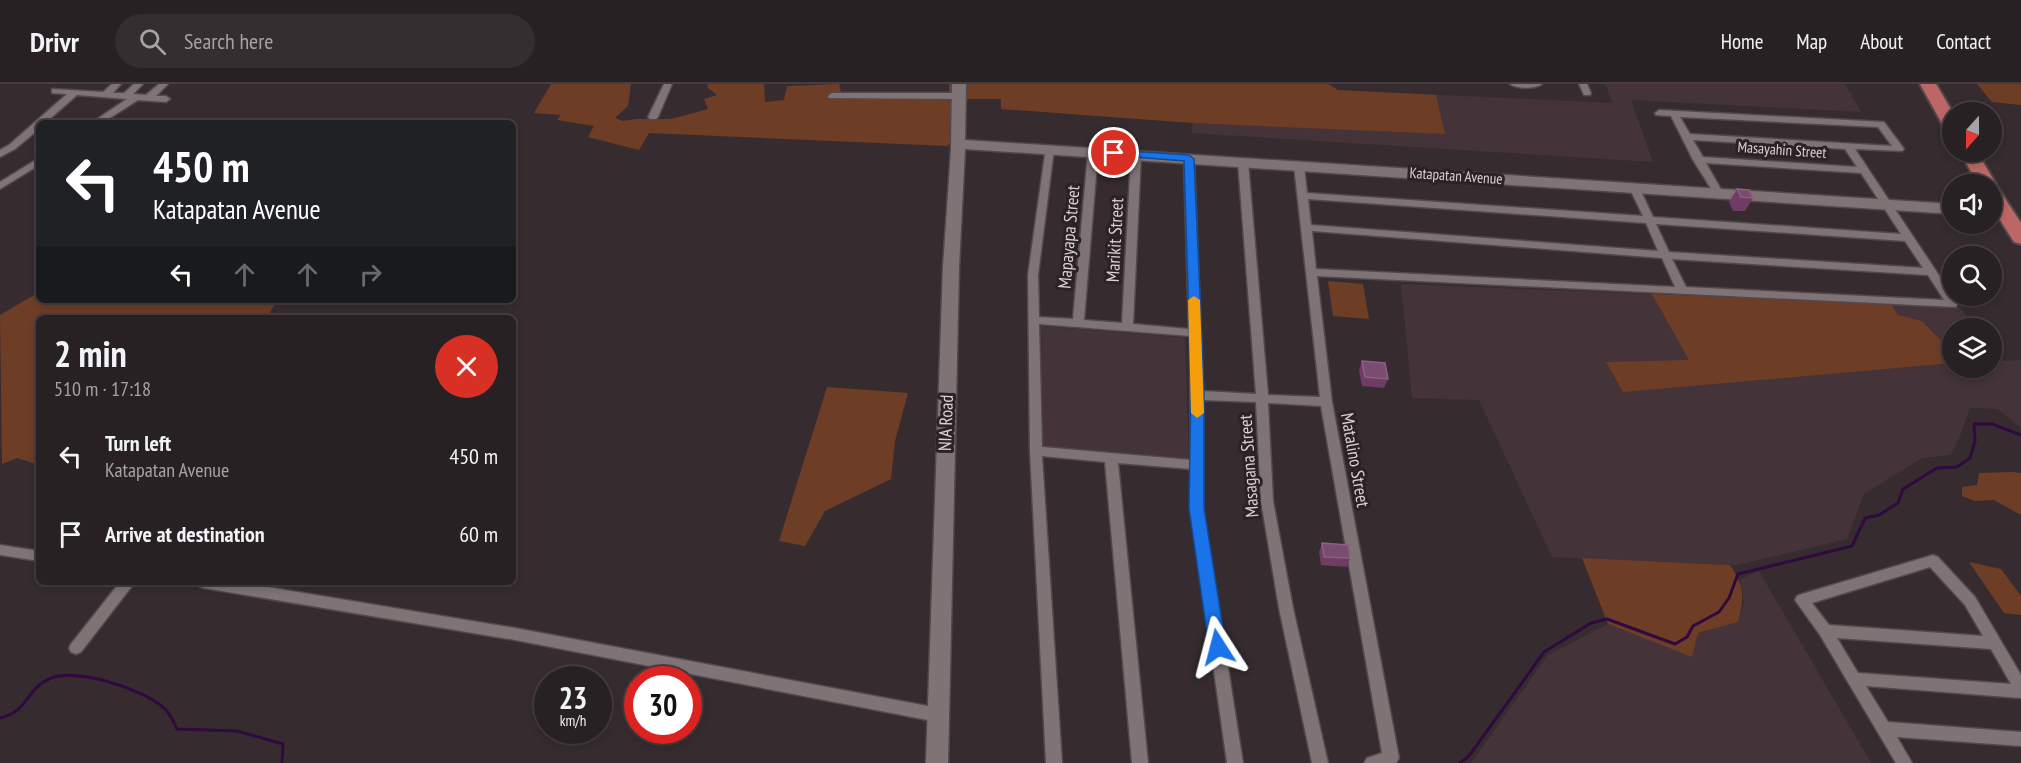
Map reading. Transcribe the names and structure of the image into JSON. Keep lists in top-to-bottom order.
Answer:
{
  "streets": {
    "street": [
      "Masayahin Street",
      "Katapatan Avenue",
      "Mapayapa Street",
      "Marikit Street",
      "NIA Road",
      "Matalino Street",
      "Masagana Street"
    ]
  },
  "crossings": [
    ["Katapatan Avenue", "Mapayapa Street"],
    ["Katapatan Avenue", "Marikit Street"],
    ["Katapatan Avenue", "NIA Road"],
    ["Katapatan Avenue", "Matalino Street"],
    ["Katapatan Avenue", "Masagana Street"]
  ],
  "north": "bottom",
  "page": {
    "header": "Drivr",
    "search": "Search here",
    "nav": [
      "Home",
      "Map",
      "About",
      "Contact"
    ],
    "turn": ["450 m", "Katapatan Avenue"],
    "heading": ["2 min", "510 m · 17:18"],
    "list": [
      {
        "name": "Turn left",
        "note": "Katapatan Avenue",
        "value": "450 m"
      },
      {
        "name": "Arrive at destination",
        "value": "60 m"
      }
    ],
    "speed": "23 km/h",
    "limit": "30"
  }
}
